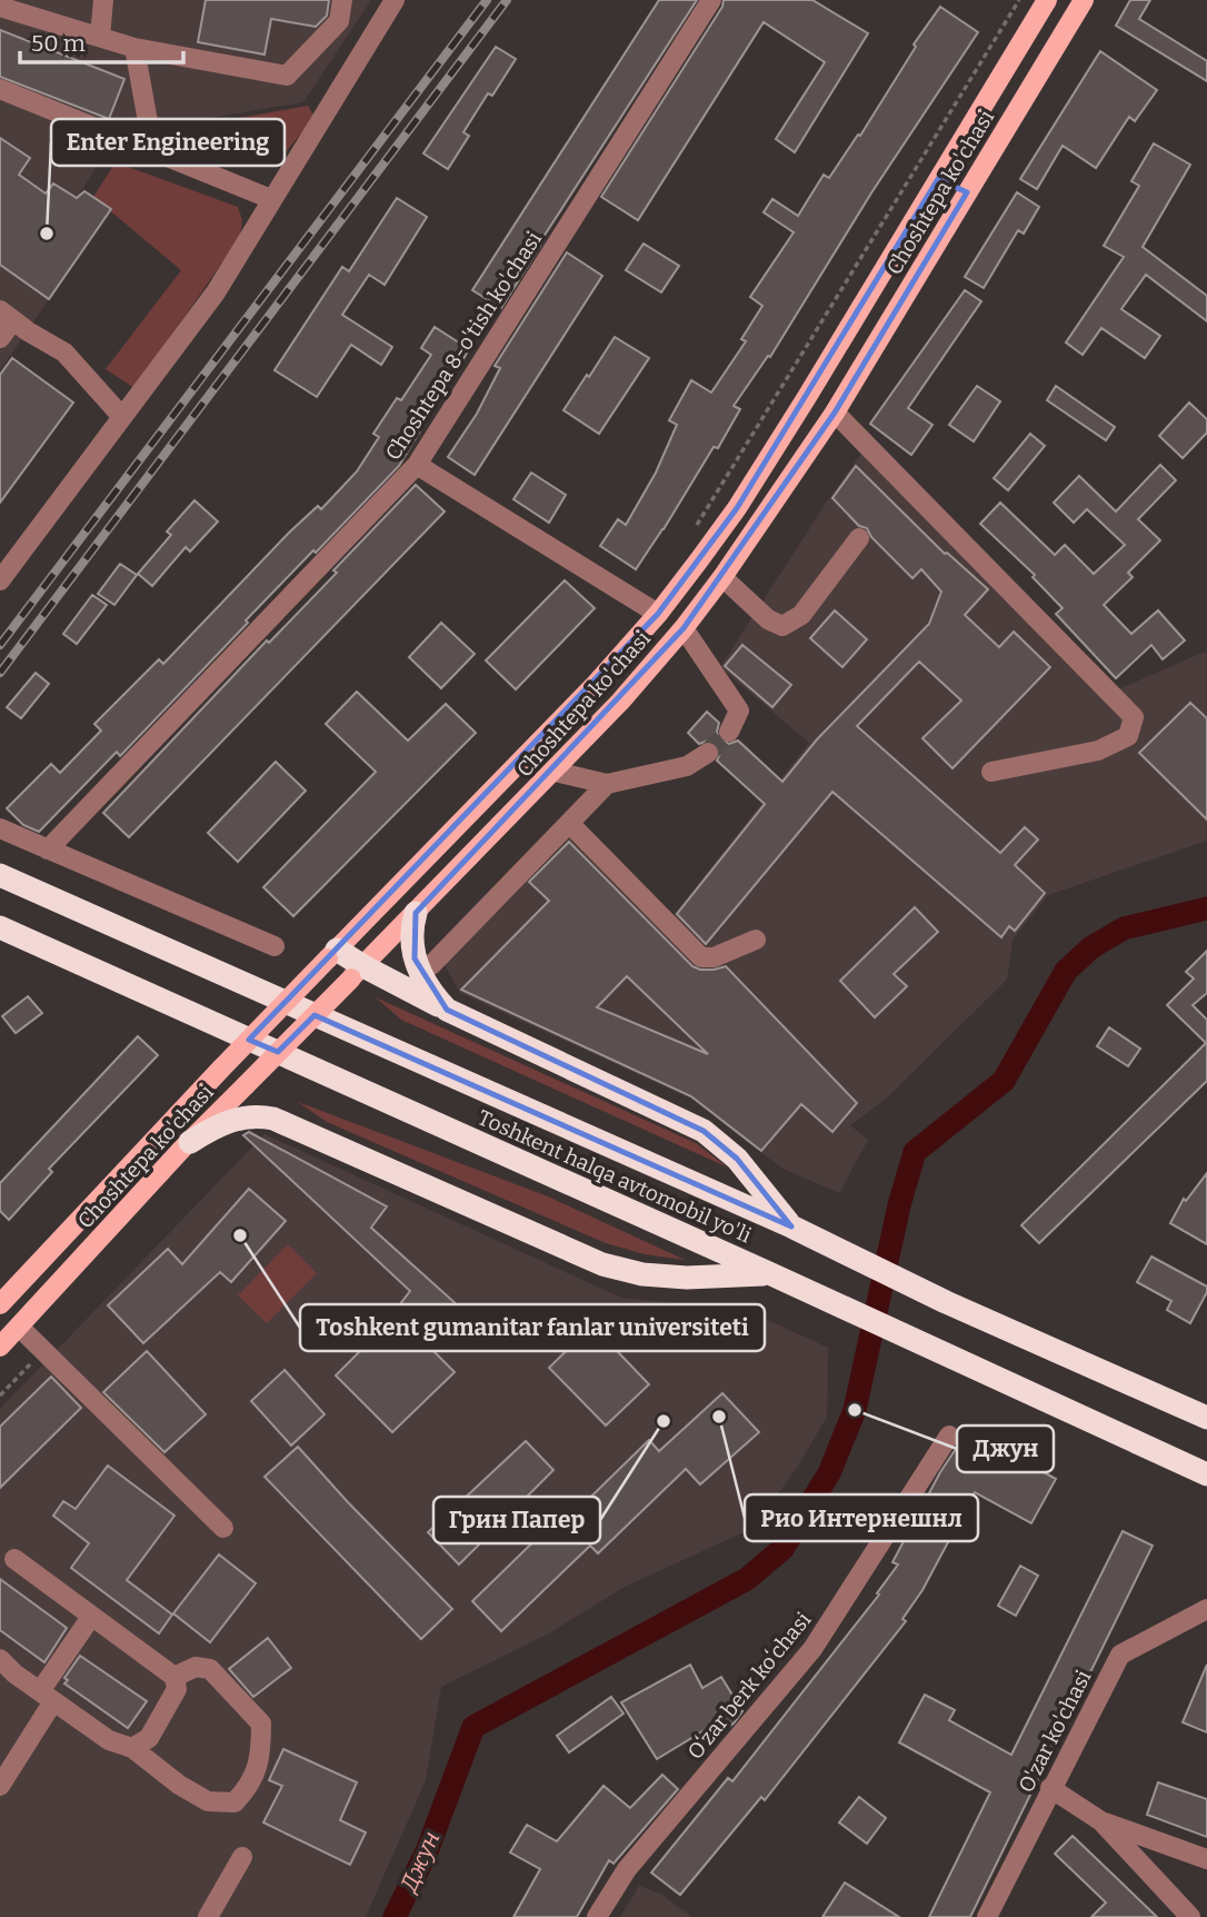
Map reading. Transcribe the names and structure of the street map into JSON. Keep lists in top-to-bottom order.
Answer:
{
  "streets": {
    "highway": ["Toshkent halqa avtomobil yo'li"],
    "main road": ["Choshtepa ko'chasi"],
    "street": ["Choshtepa 8-o'tish ko'chasi", "Oʻzar berk koʻchasi", "O'zar ko'chasi"]
  },
  "water": ["Джун"],
  "places": [
    "Enter Engineering",
    "Toshkent gumanitar fanlar universiteti",
    "Джун",
    "Рио Интернешнл",
    "Грин Папер"
  ],
  "scale_bar": "50 m"
}
